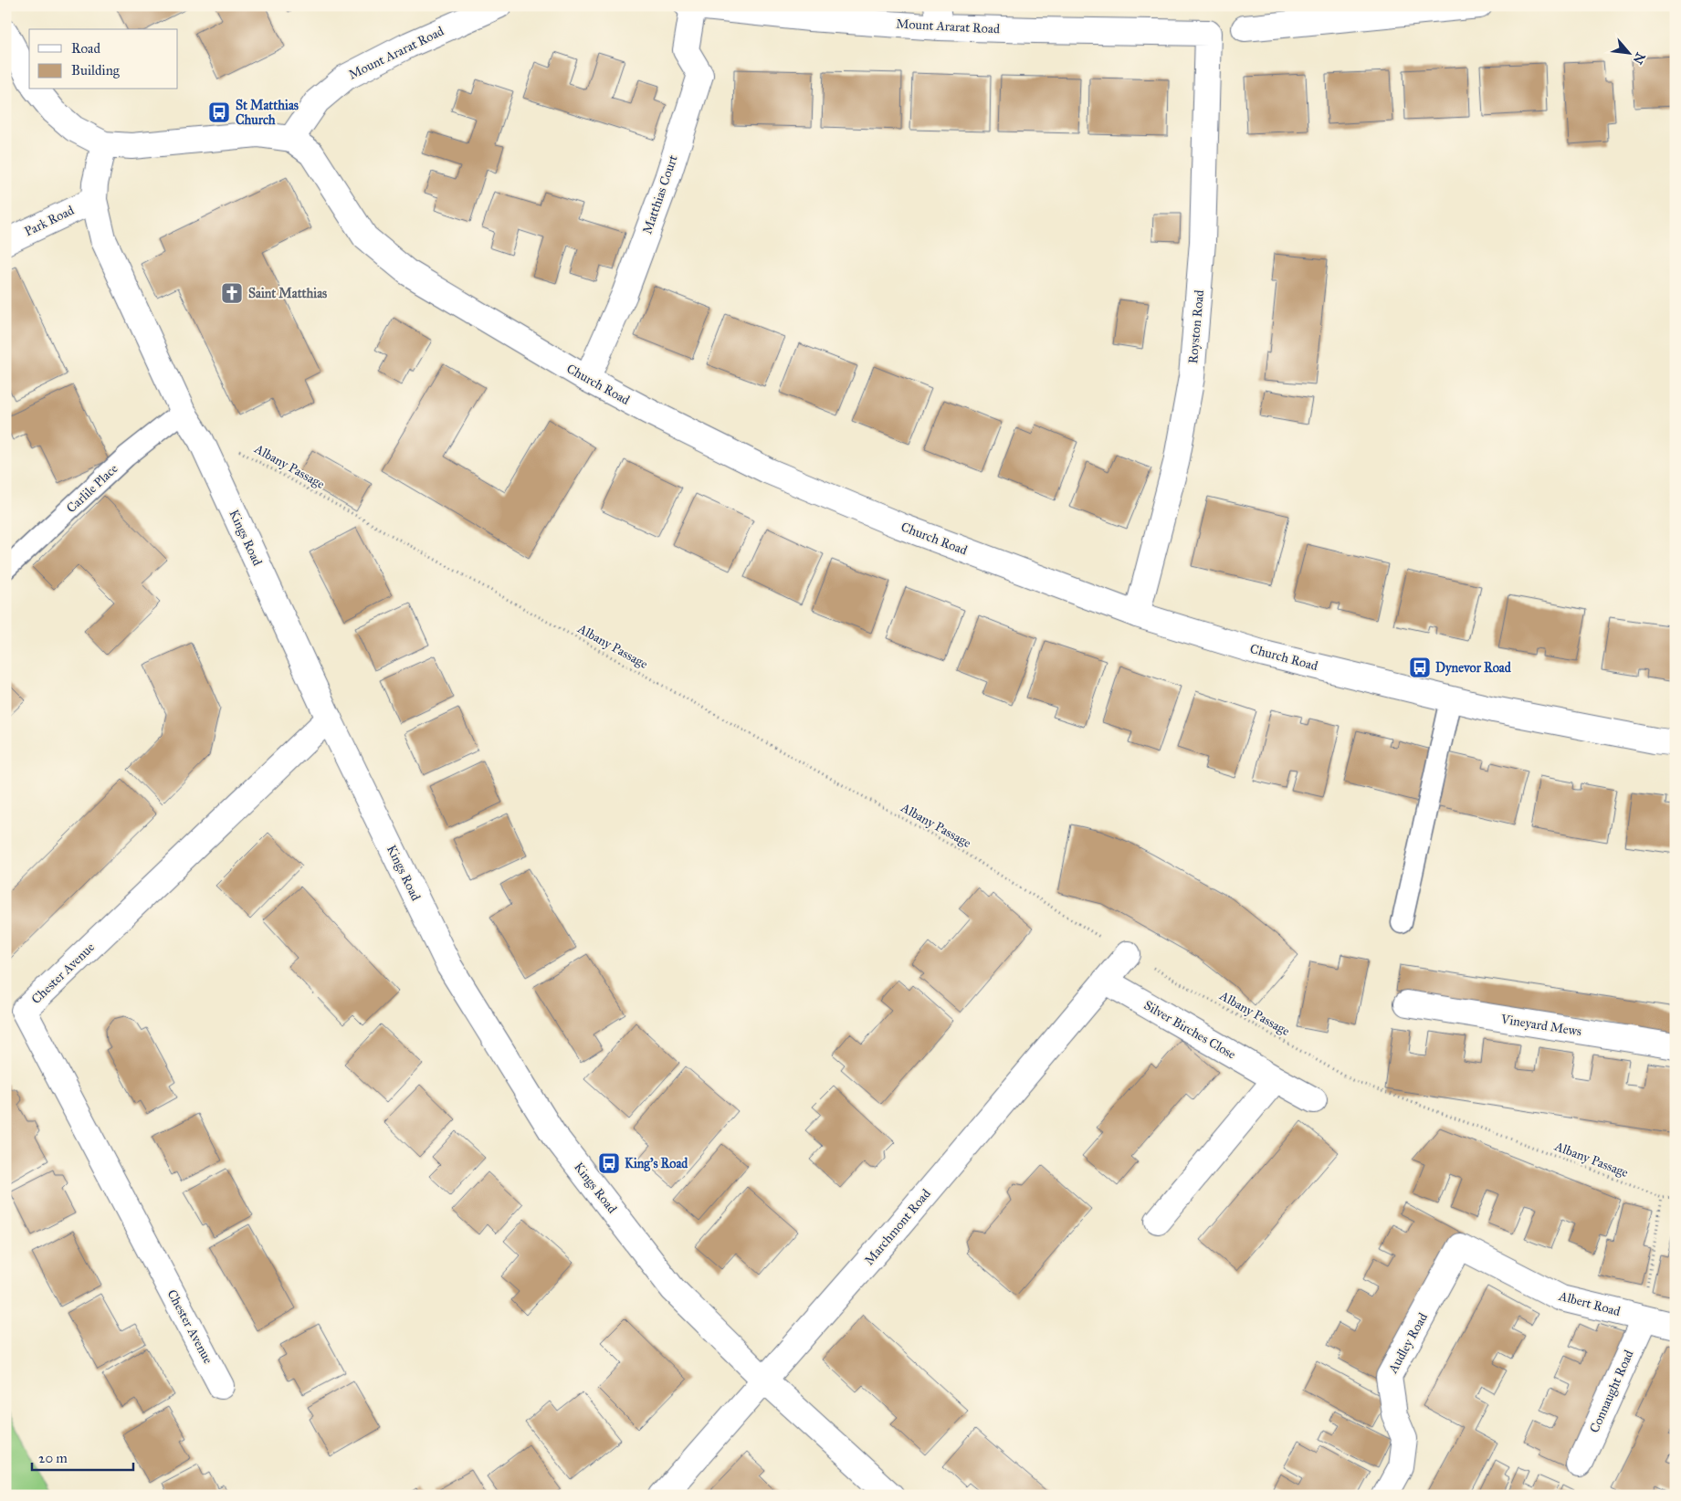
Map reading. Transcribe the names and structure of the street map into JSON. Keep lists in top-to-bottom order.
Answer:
{
  "streets": {
    "street": [
      "Mount Ararat Road",
      "Matthias Court",
      "Park Road",
      "Royston Road",
      "Church Road",
      "Kings Road",
      "Chester Avenue",
      "Vineyard Mews",
      "Silver Birches Close",
      "Marchmont Road",
      "Albert Road",
      "Audley Road",
      "Connaught Road"
    ],
    "lane": ["Carlile Place"],
    "path": ["Albany Passage"]
  },
  "crossings": [
    ["Mount Ararat Road", "Matthias Court"],
    ["Mount Ararat Road", "Royston Road"],
    ["Mount Ararat Road", "Church Road"],
    ["Matthias Court", "Church Road"],
    ["Park Road", "Kings Road"],
    ["Royston Road", "Church Road"],
    ["Albany Passage", "Kings Road"],
    ["Albany Passage", "Marchmont Road"],
    ["Carlile Place", "Kings Road"],
    ["Kings Road", "Chester Avenue"],
    ["Kings Road", "Marchmont Road"],
    ["Silver Birches Close", "Marchmont Road"],
    ["Albert Road", "Audley Road"],
    ["Albert Road", "Connaught Road"]
  ],
  "places": {
    "bus stop": ["St Matthias Church", "Dynevor Road", "King's Road"],
    "church": ["Saint Matthias"]
  },
  "legend": ["Road", "Building"],
  "scale_bar": "20 m",
  "north": "bottom right"
}
